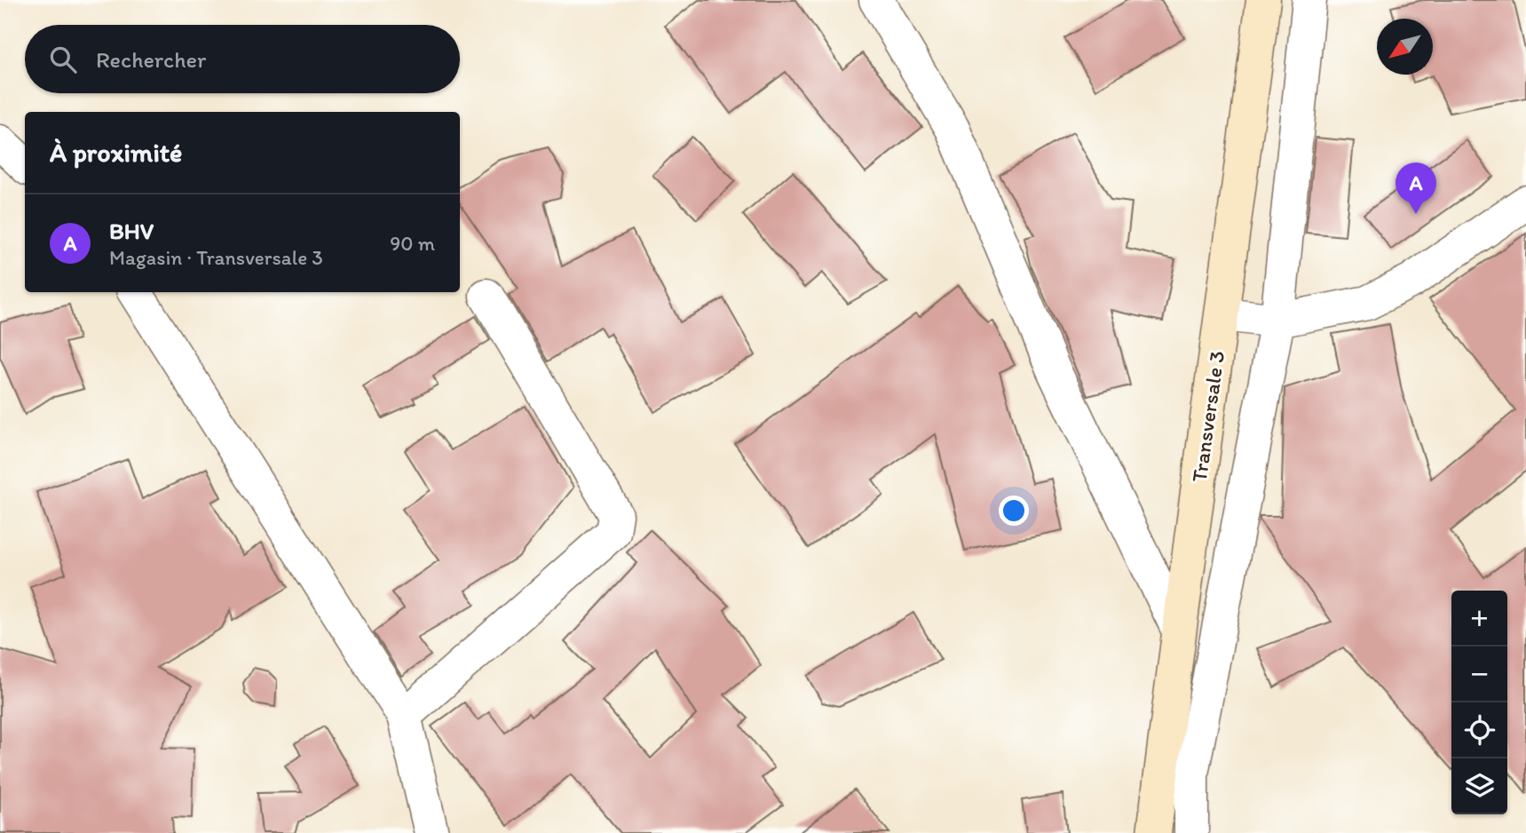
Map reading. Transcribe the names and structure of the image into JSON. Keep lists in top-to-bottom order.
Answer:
{
  "streets": {
    "main road": ["Transversale 3"]
  },
  "north": "bottom left",
  "page": {
    "search": "Rechercher",
    "heading": "À proximité",
    "pins": "A",
    "list": [
      {
        "mark": "A",
        "name": "BHV",
        "note": "Magasin · Transversale 3",
        "value": "90 m"
      }
    ],
    "map_buttons": ["+", "−"]
  }
}
